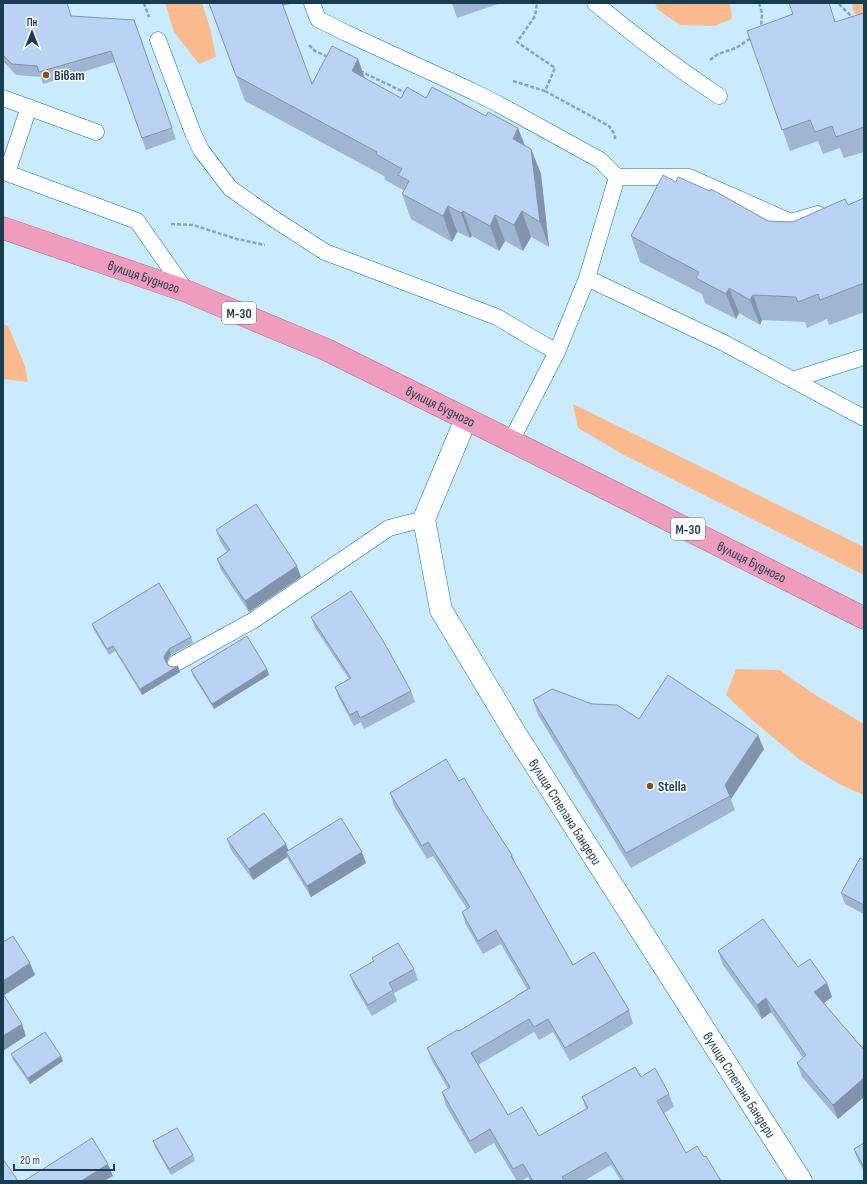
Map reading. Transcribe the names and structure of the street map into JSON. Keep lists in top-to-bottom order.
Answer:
{
  "streets": {
    "highway": ["вулиця Будного", "М-30"],
    "street": ["вулиця Степана Бандери"]
  },
  "places": ["Віват", "Stella"],
  "scale_bar": "20 m",
  "north": "top"
}
